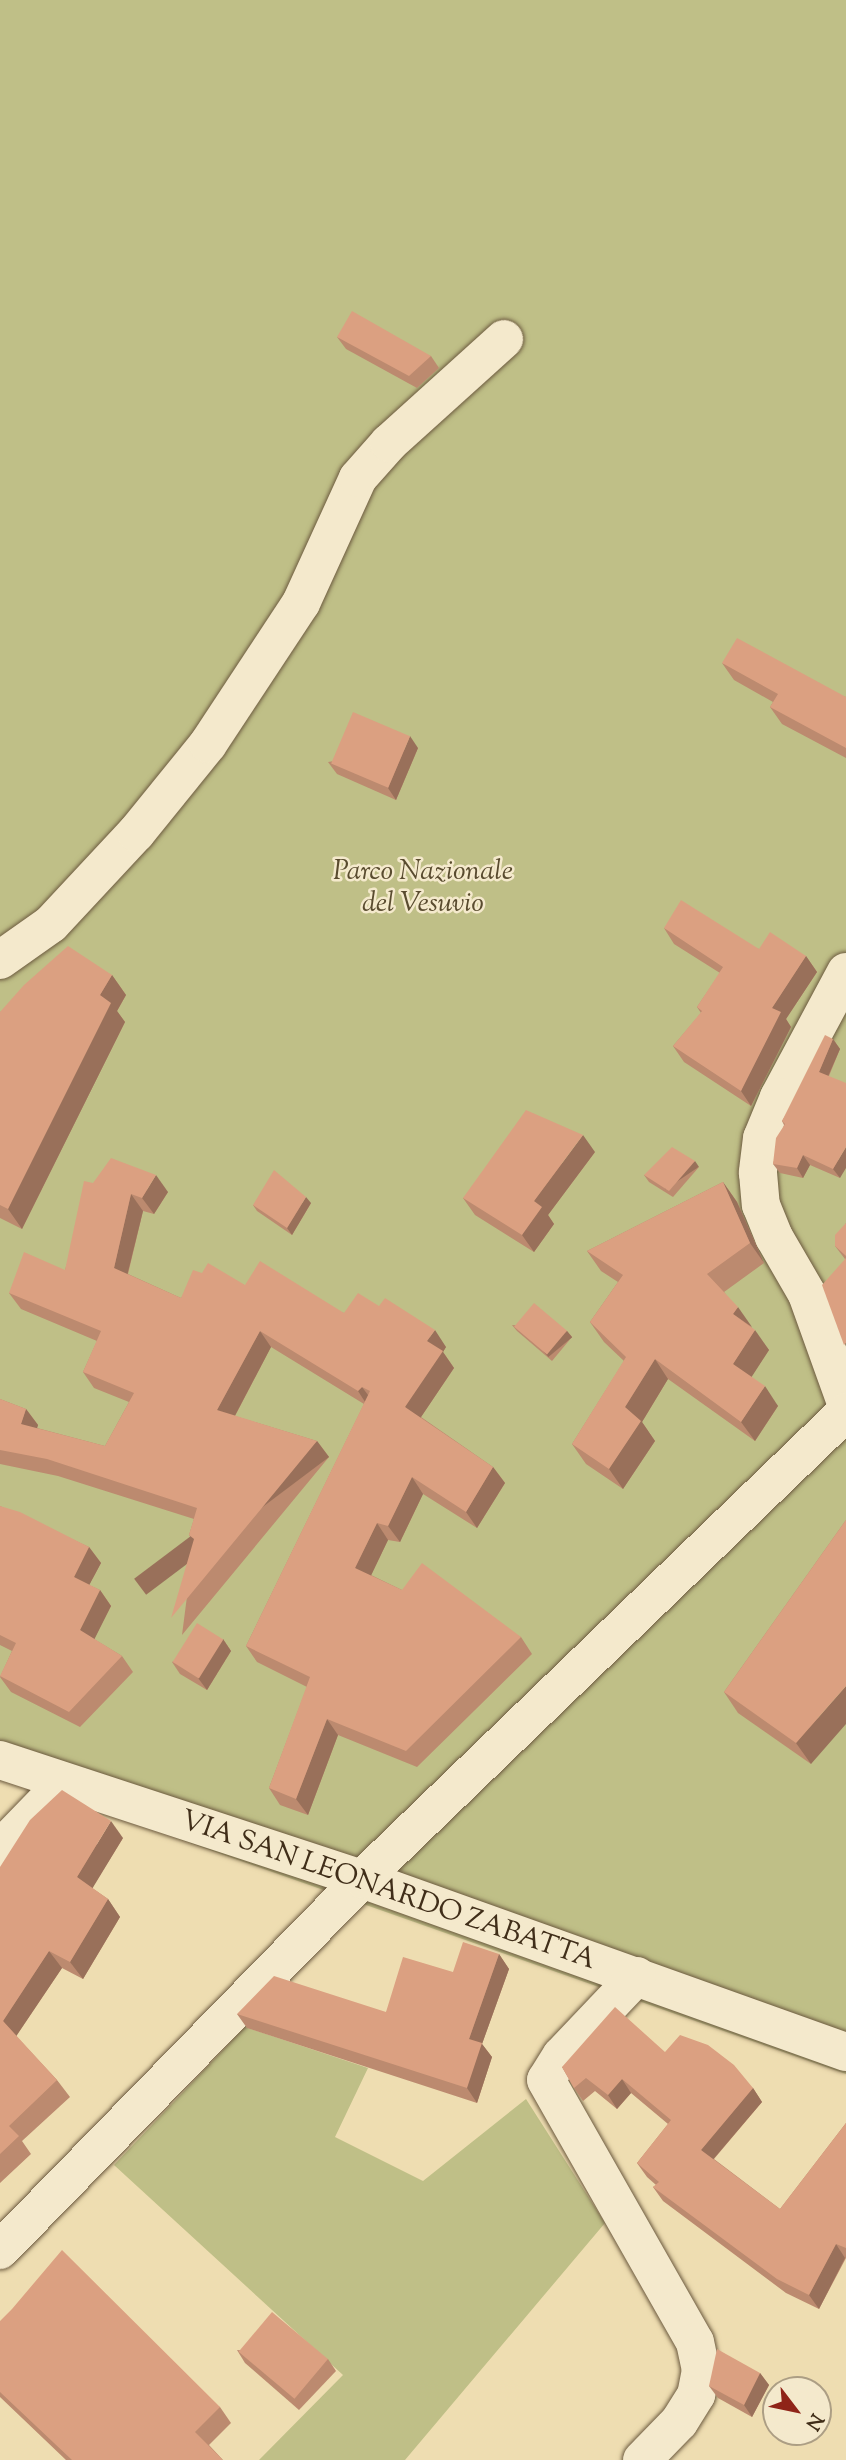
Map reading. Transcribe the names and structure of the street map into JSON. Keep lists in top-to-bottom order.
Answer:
{
  "streets": {
    "street": ["VIA SAN LEONARDO ZABATTA"]
  },
  "parks": ["Parco Nazionale del Vesuvio"],
  "north": "bottom right"
}
